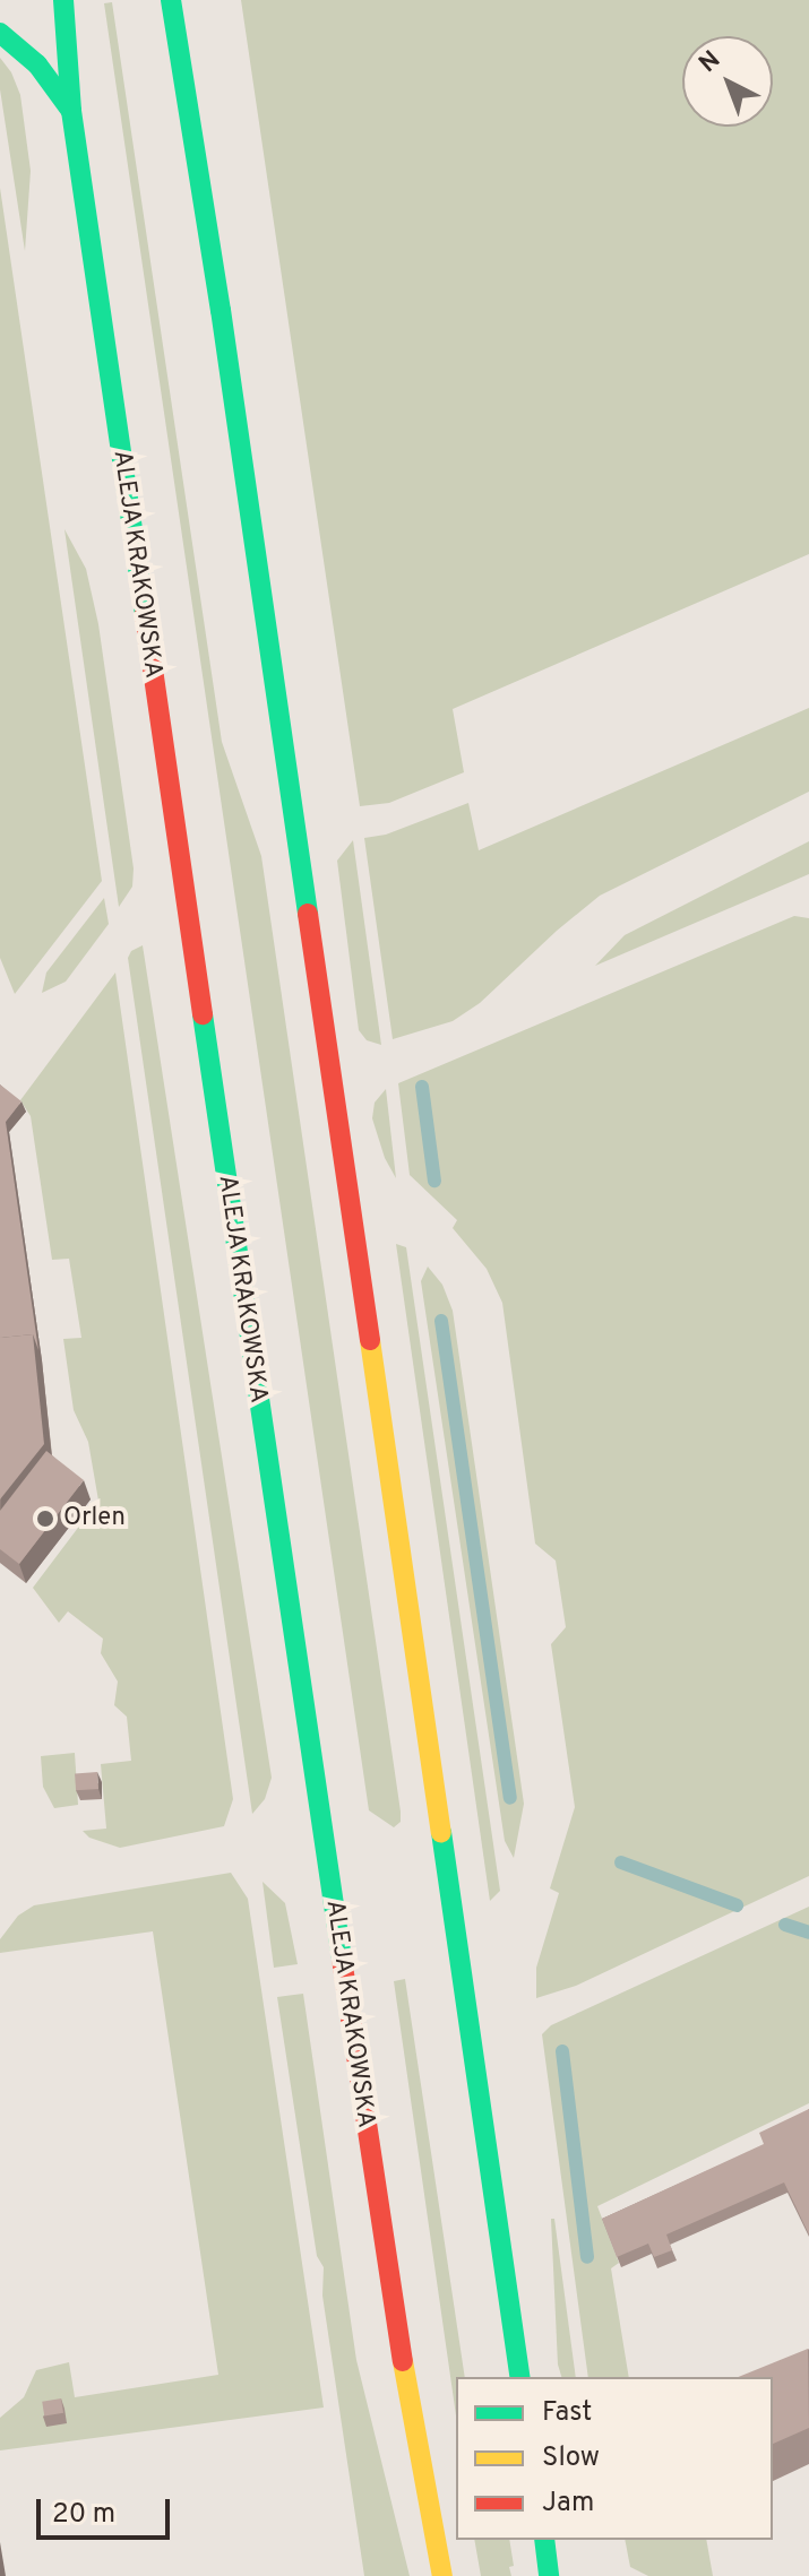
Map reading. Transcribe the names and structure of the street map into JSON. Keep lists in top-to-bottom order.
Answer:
{
  "streets": {
    "main road": ["ALEJA KRAKOWSKA"]
  },
  "places": ["Orlen"],
  "legend": ["Fast", "Slow", "Jam"],
  "scale_bar": "20 m",
  "north": "top left"
}
